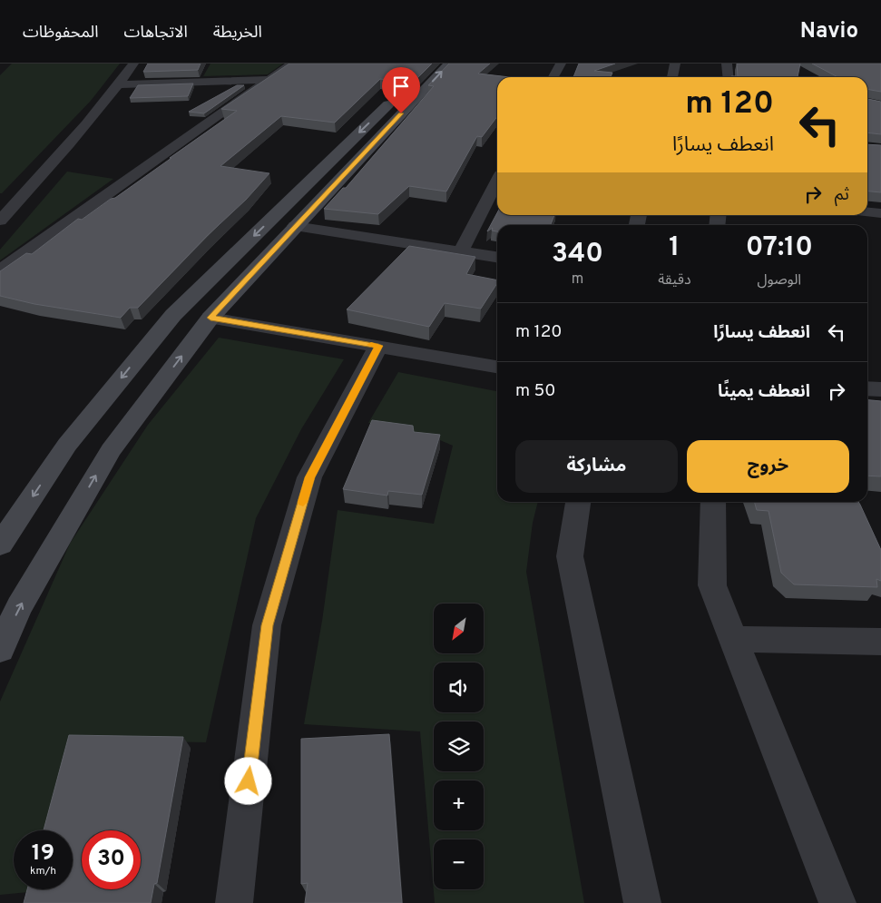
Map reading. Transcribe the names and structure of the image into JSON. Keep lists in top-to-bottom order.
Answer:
{
  "north": "bottom left",
  "page": {
    "header": "Navio",
    "nav": ["الخريطة", "الاتجاهات", "المحفوظات"],
    "turn": ["120 m", "انعطف يسارًا"],
    "then": "ثم",
    "eta": [
      "07:10",
      "الوصول",
      "1",
      "دقيقة",
      "340",
      "m"
    ],
    "list": [
      {
        "name": "انعطف يسارًا",
        "value": "120 m"
      },
      {
        "name": "انعطف يمينًا",
        "value": "50 m"
      }
    ],
    "buttons": ["خروج", "مشاركة"],
    "map_buttons": ["+", "−"],
    "speed": "19 km/h",
    "limit": "30"
  }
}
